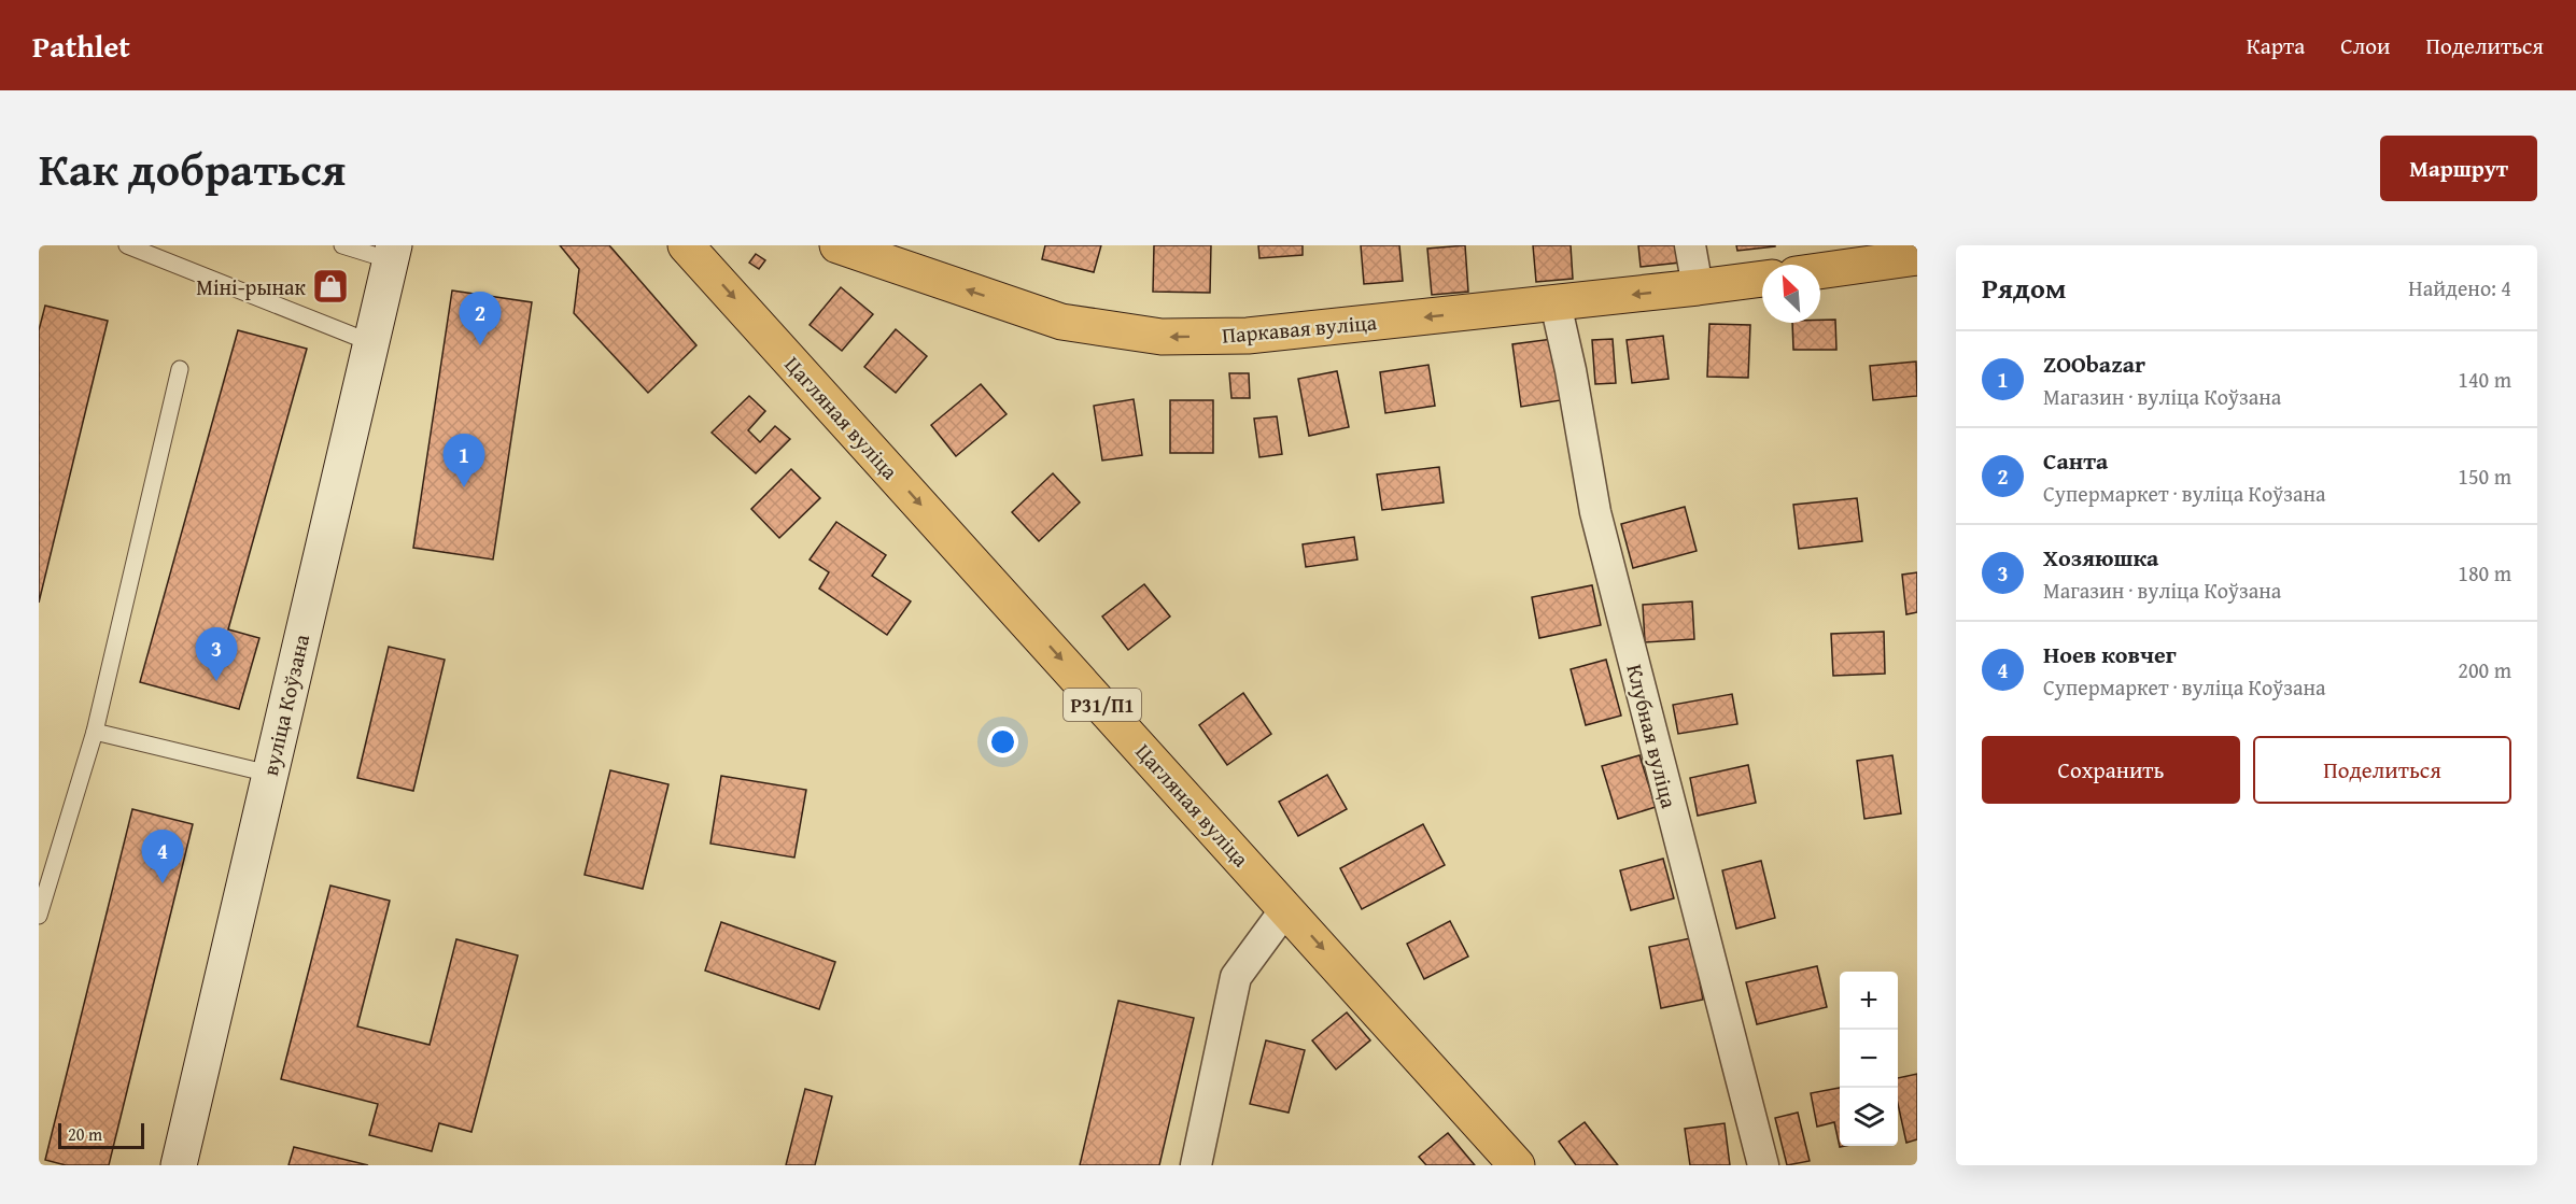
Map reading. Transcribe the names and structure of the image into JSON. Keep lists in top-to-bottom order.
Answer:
{
  "streets": {
    "main road": ["Паркавая вуліца", "Цагляная вуліца", "Р31/П1"],
    "street": ["вуліца Коўзана", "Клубная вуліца"]
  },
  "crossings": [
    ["Паркавая вуліца", "Клубная вуліца"]
  ],
  "one_way": ["Паркавая вуліца", "Цагляная вуліца"],
  "places": {
    "shop": ["Міні-рынак"]
  },
  "scale_bar": "20 m",
  "north": "top left",
  "page": {
    "header": "Pathlet",
    "nav": ["Карта", "Слои", "Поделиться"],
    "title": "Как добраться",
    "buttons": [
      "Маршрут",
      ["Сохранить", "Поделиться"]
    ],
    "heading": ["Рядом", "Найдено: 4"],
    "pins": [
      "2",
      "1",
      "3",
      "4"
    ],
    "list": [
      {
        "mark": "1",
        "name": "ZOObazar",
        "note": "Магазин · вуліца Коўзана",
        "value": "140 m"
      },
      {
        "mark": "2",
        "name": "Санта",
        "note": "Супермаркет · вуліца Коўзана",
        "value": "150 m"
      },
      {
        "mark": "3",
        "name": "Хозяюшка",
        "note": "Магазин · вуліца Коўзана",
        "value": "180 m"
      },
      {
        "mark": "4",
        "name": "Ноев ковчег",
        "note": "Супермаркет · вуліца Коўзана",
        "value": "200 m"
      }
    ],
    "map_buttons": ["+", "−"],
    "scale": "20 m"
  }
}
